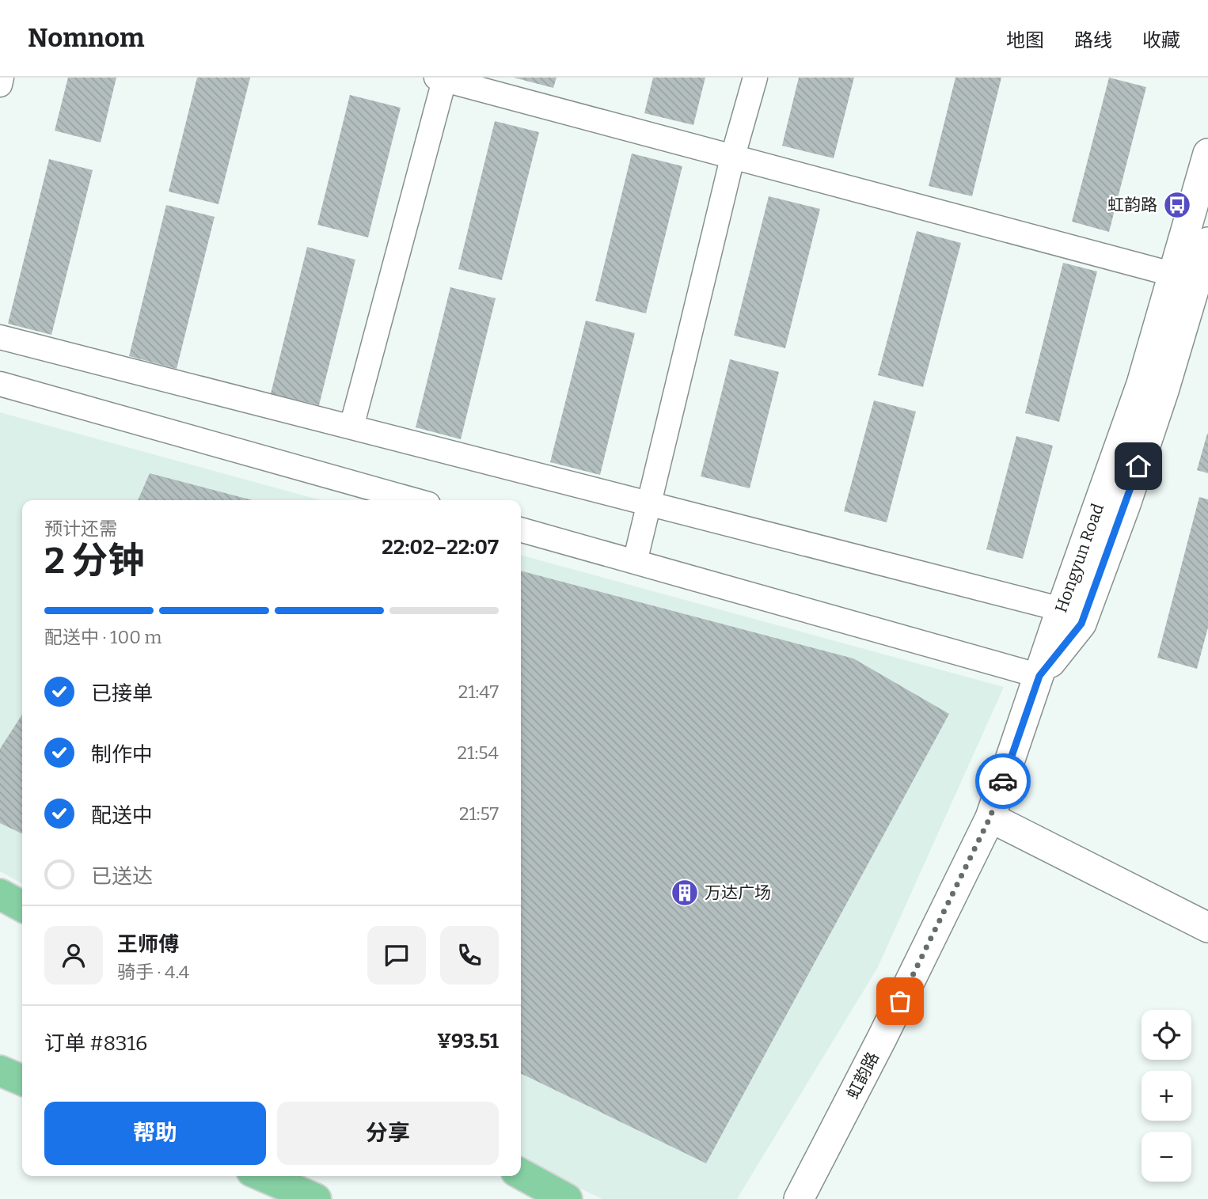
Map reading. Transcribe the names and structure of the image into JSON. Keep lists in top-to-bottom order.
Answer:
{
  "streets": {
    "street": ["Hongyun Road", "虹韵路"]
  },
  "crossings": [
    ["Hongyun Road", "虹韵路"]
  ],
  "places": {
    "bus stop": ["虹韵路"],
    "building": ["万达广场"]
  },
  "page": {
    "header": "Nomnom",
    "nav": ["地图", "路线", "收藏"],
    "heading": ["2 分钟", "预计还需", "22:02–22:07"],
    "panel": [
      "王师傅",
      "骑手 · 4.4",
      "订单 #8316",
      "¥93.51"
    ],
    "bar": "配送中 · 100 m",
    "list": [
      ["已接单", "21:47"],
      ["制作中", "21:54"],
      ["配送中", "21:57"],
      "已送达"
    ],
    "map_buttons": ["+", "−"],
    "buttons": ["帮助", "分享"]
  }
}
